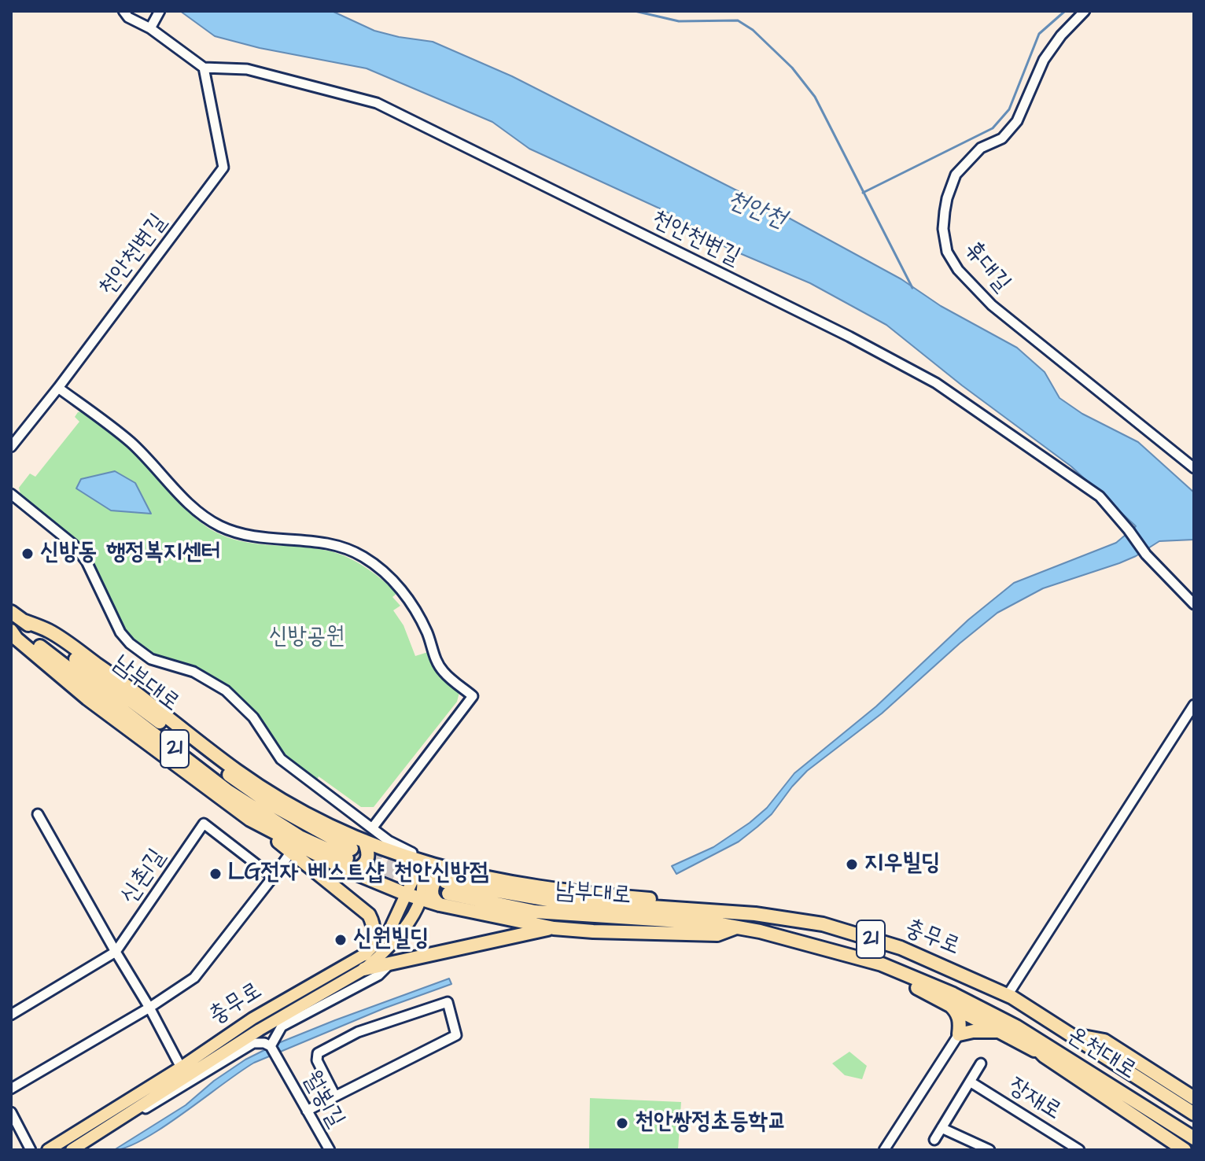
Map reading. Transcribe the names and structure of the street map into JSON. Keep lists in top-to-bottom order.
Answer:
{
  "streets": {
    "highway": [
      "남부대로",
      "21",
      "충무로",
      "온천대로"
    ],
    "street": [
      "천안천변길",
      "휴대길",
      "신촌1길",
      "월봉1길",
      "장재로"
    ]
  },
  "crossings": [
    ["남부대로", "충무로"],
    ["21", "온천대로"],
    ["충무로", "온천대로"]
  ],
  "water": ["천안천"],
  "parks": ["신방공원"],
  "places": [
    "신방동 행정복지센터",
    "지우빌딩",
    "LG전자 베스트샵 천안신방점",
    "신원빌딩",
    "천안쌍정초등학교"
  ]
}
